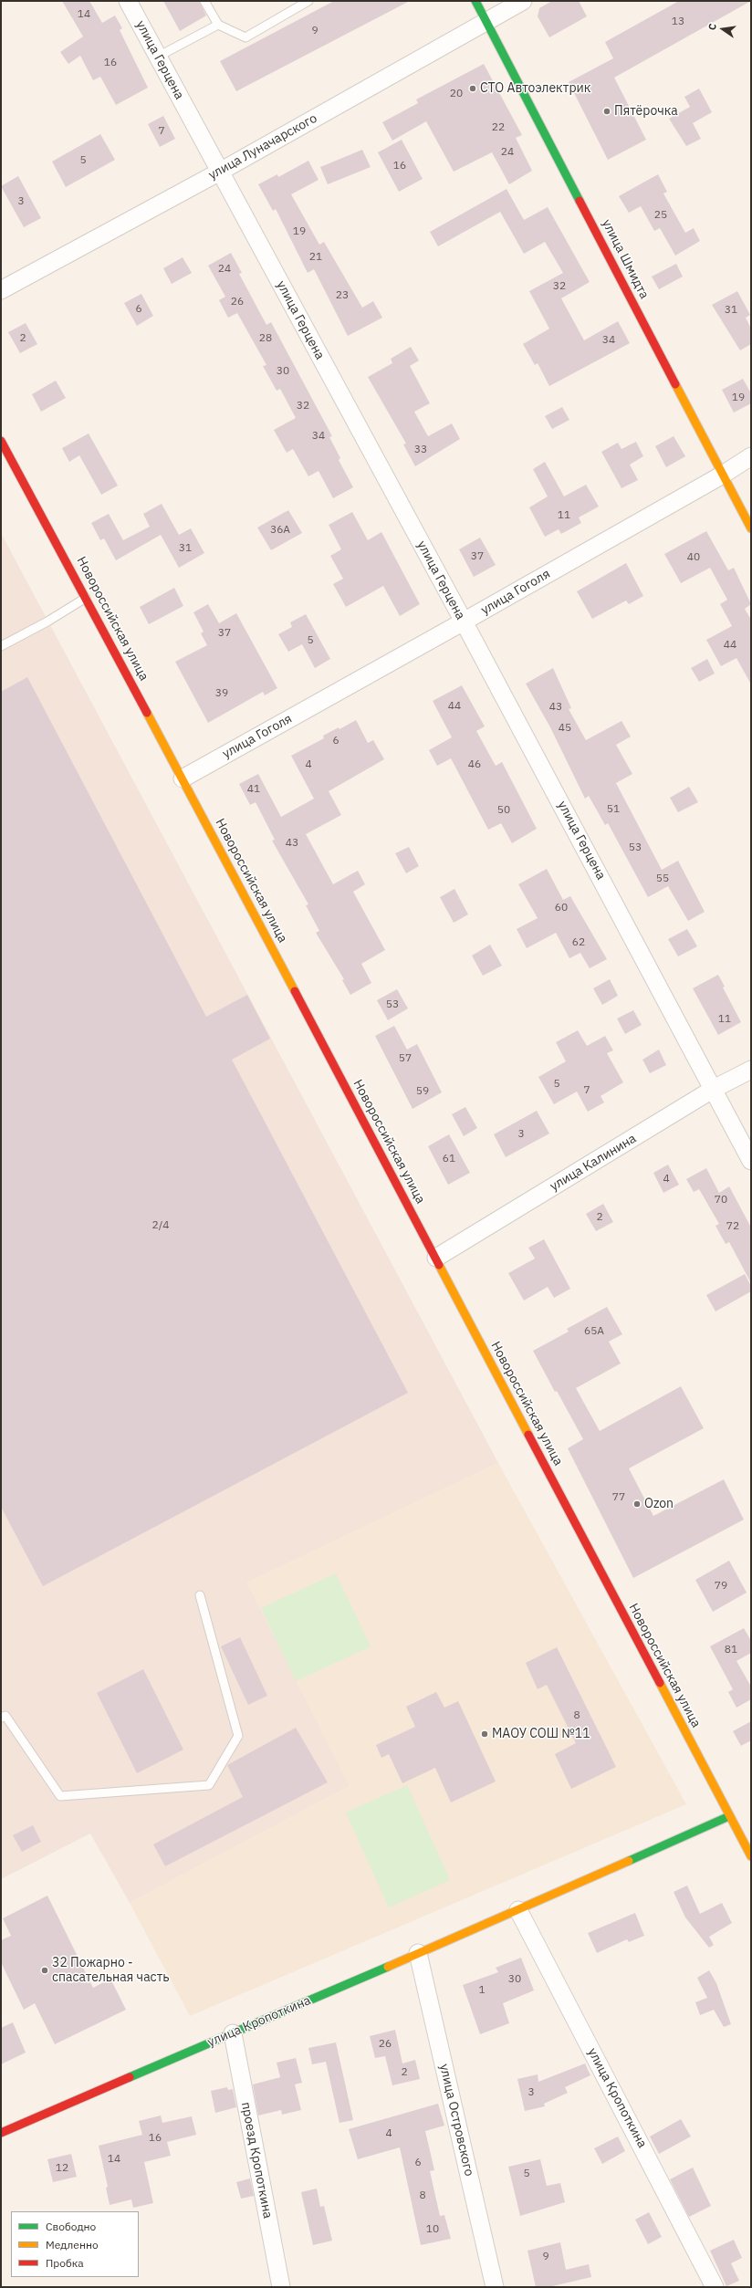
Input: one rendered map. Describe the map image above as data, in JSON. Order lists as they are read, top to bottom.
{
  "streets": {
    "main road": ["улица Шмидта", "Новороссийская улица", "улица Кропоткина"],
    "street": [
      "улица Герцена",
      "улица Луначарского",
      "улица Гоголя",
      "улица Калинина",
      "улица Островского",
      "проезд Кропоткина"
    ]
  },
  "crossings": [
    ["улица Герцена", "улица Луначарского"],
    ["улица Герцена", "улица Гоголя"],
    ["улица Герцена", "улица Калинина"],
    ["улица Луначарского", "улица Шмидта"],
    ["улица Шмидта", "улица Гоголя"],
    ["улица Гоголя", "Новороссийская улица"],
    ["Новороссийская улица", "улица Калинина"],
    ["Новороссийская улица", "улица Кропоткина"],
    ["улица Кропоткина", "улица Островского"],
    ["улица Кропоткина", "проезд Кропоткина"]
  ],
  "places": [
    "СТО Автоэлектрик",
    "Пятёрочка",
    "Ozon",
    "МАОУ СОШ №11",
    "32 Пожарно - спасательная часть"
  ],
  "house_numbers": [
    "14",
    "13",
    "9",
    "16",
    "20",
    "22",
    "7",
    "24",
    "5",
    "16",
    "3",
    "25",
    "19",
    "21",
    "24",
    "32",
    "23",
    "26",
    "6",
    "31",
    "2",
    "28",
    "34",
    "30",
    "19",
    "32",
    "34",
    "33",
    "11",
    "36А",
    "31",
    "37",
    "40",
    "37",
    "5",
    "44",
    "39",
    "44",
    "43",
    "45",
    "6",
    "4",
    "46",
    "41",
    "51",
    "50",
    "43",
    "53",
    "55",
    "60",
    "62",
    "53",
    "11",
    "57",
    "5",
    "7",
    "59",
    "3",
    "61",
    "4",
    "70",
    "2",
    "2/4",
    "72",
    "65А",
    "77",
    "79",
    "81",
    "8",
    "30",
    "1",
    "26",
    "2",
    "3",
    "4",
    "16",
    "14",
    "6",
    "12",
    "5",
    "8",
    "10",
    "9"
  ],
  "legend": ["Свободно", "Медленно", "Пробка"],
  "north": "left"
}
